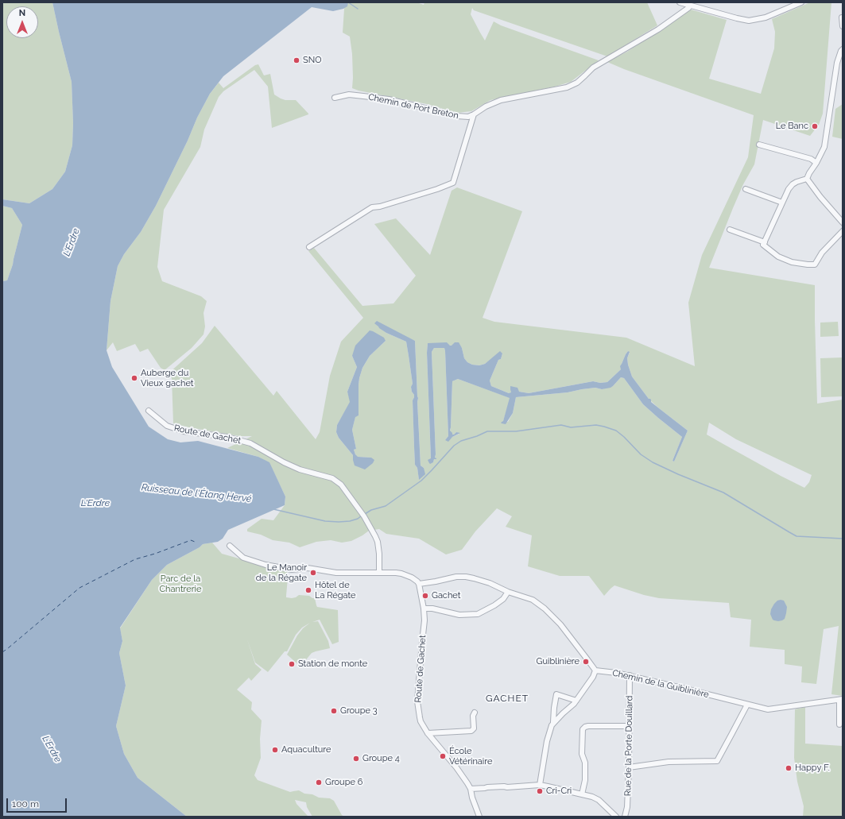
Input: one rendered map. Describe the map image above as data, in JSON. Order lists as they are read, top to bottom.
{
  "streets": {
    "street": [
      "Chemin de Port Breton",
      "Route de Gachet",
      "Chemin de la Guiblinière",
      "Rue de la Porte Douillard"
    ]
  },
  "crossings": [
    ["Chemin de la Guiblinière", "Rue de la Porte Douillard"]
  ],
  "districts": ["GACHET"],
  "water": ["L'Erdre", "Ruisseau de l'Étang Hervé"],
  "parks": ["Parc de la Chantrerie"],
  "places": [
    "SNO",
    "Le Banc",
    "Auberge du Vieux gachet",
    "Le Manoir de la Régate",
    "Hôtel de La Régate",
    "Gachet",
    "Guiblinière",
    "Station de monte",
    "Groupe 3",
    "Aquaculture",
    "École Vétérinaire",
    "Groupe 4",
    "Happy F.",
    "Groupe 6",
    "Cri-Cri"
  ],
  "scale_bar": "100 m",
  "north": "top"
}
